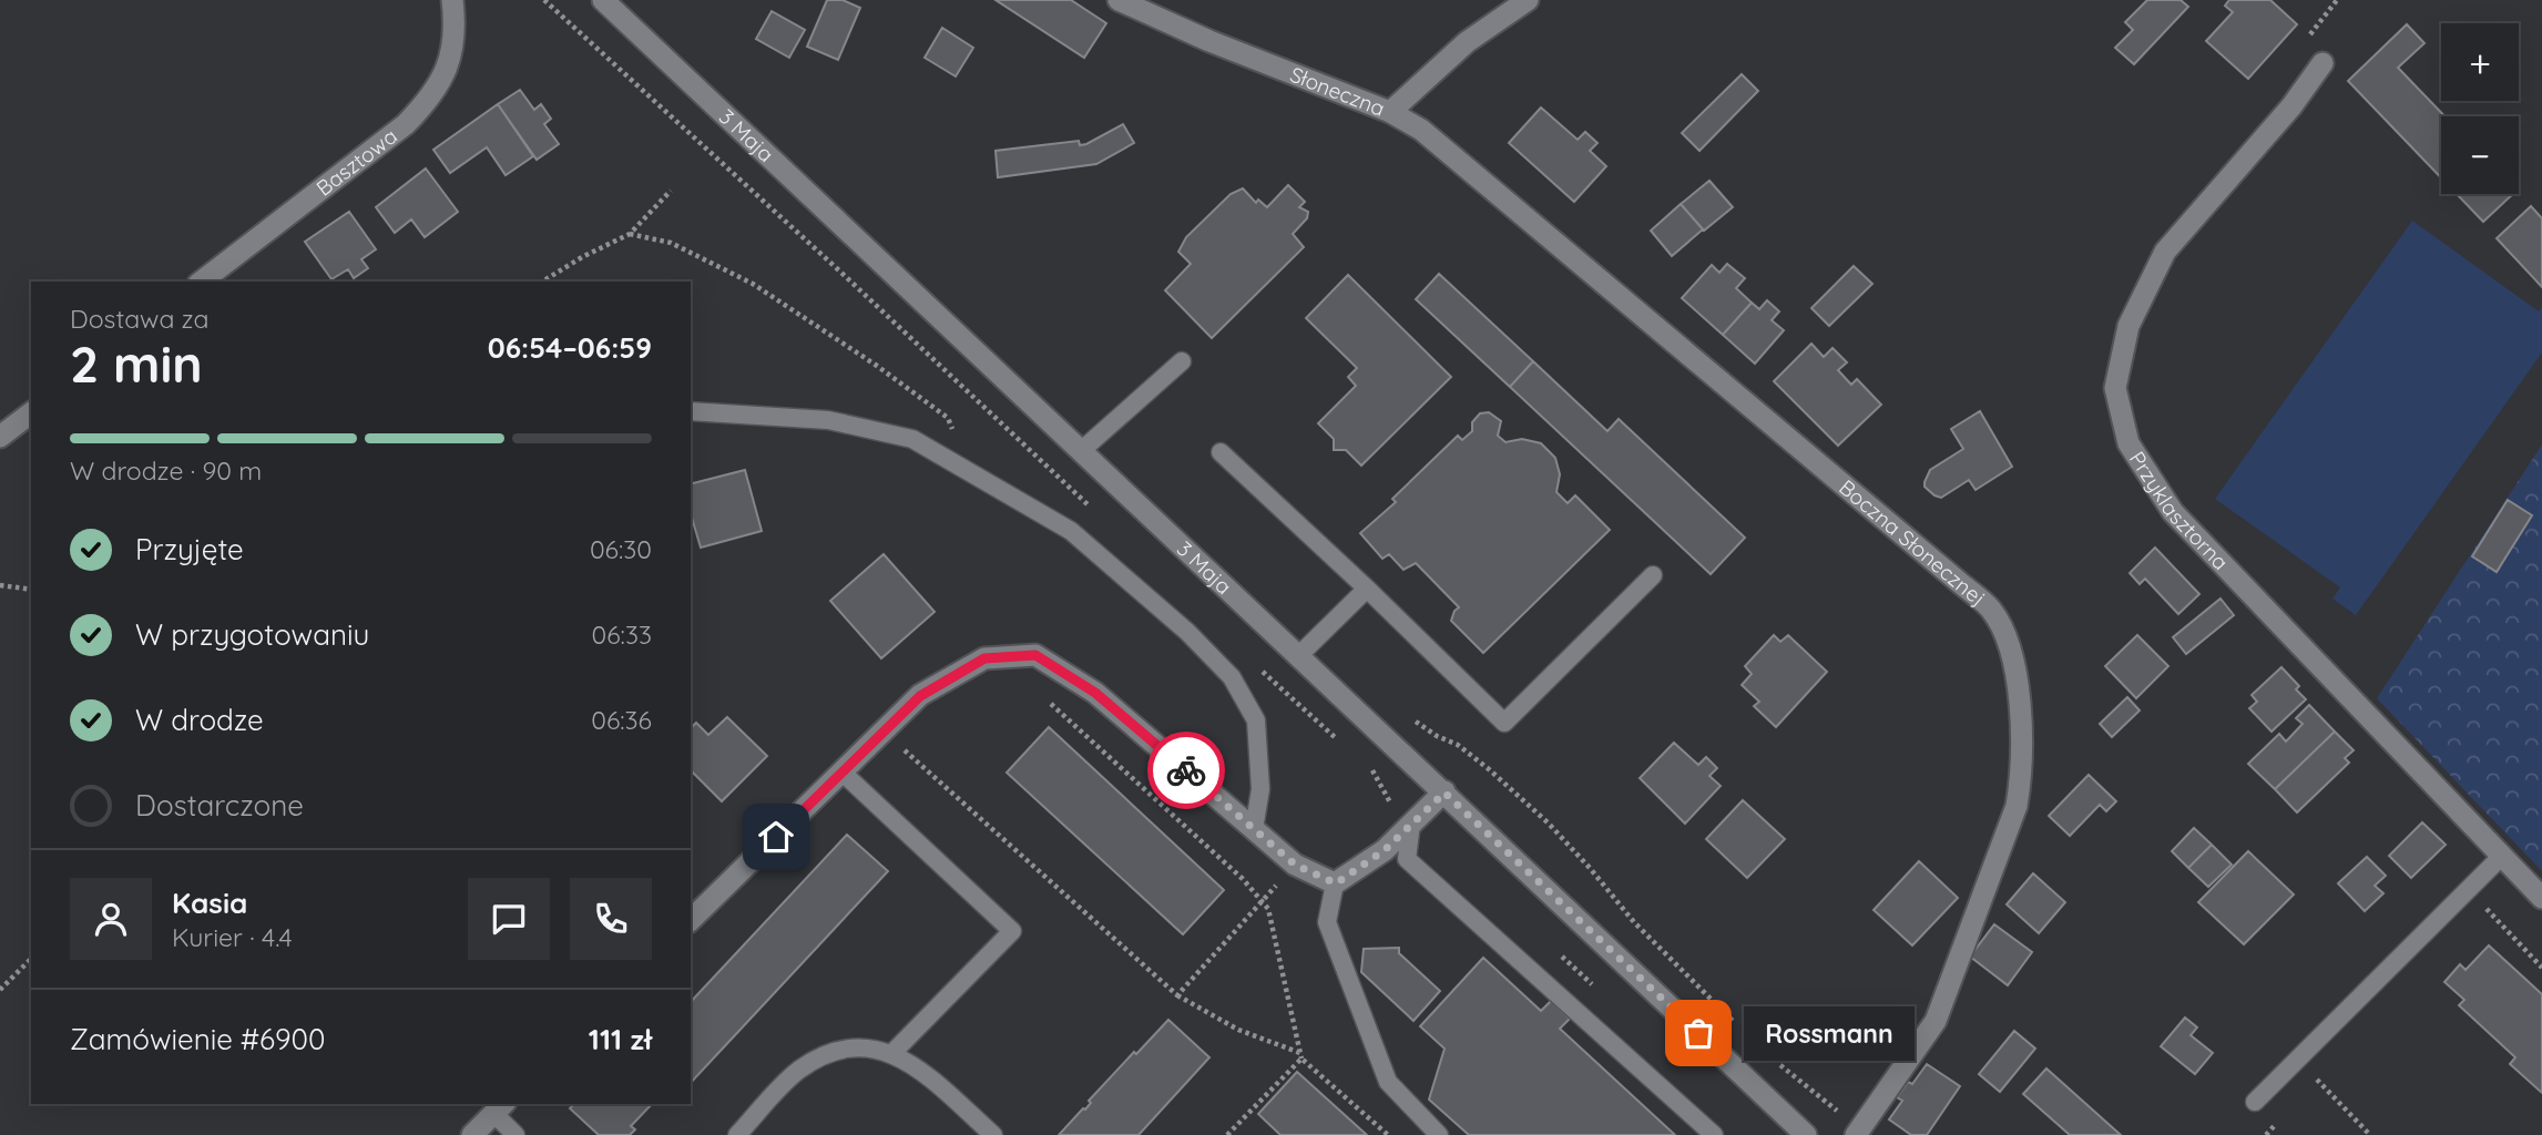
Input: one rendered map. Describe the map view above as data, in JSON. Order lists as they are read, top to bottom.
{
  "streets": {
    "street": [
      "Słoneczna",
      "3 Maja",
      "Basztowa",
      "Przyklasztorna",
      "Boczna Słonecznej"
    ]
  },
  "crossings": [
    ["Słoneczna", "Boczna Słonecznej"]
  ],
  "places": ["Rossmann"],
  "page": {
    "map_buttons": ["+", "−"],
    "heading": ["2 min", "Dostawa za", "06:54–06:59"],
    "panel": [
      "Kasia",
      "Kurier · 4.4",
      "Zamówienie #6900",
      "111 zł"
    ],
    "bar": "W drodze · 90 m",
    "list": [
      ["Przyjęte", "06:30"],
      ["W przygotowaniu", "06:33"],
      ["W drodze", "06:36"],
      "Dostarczone"
    ],
    "bubble": "Rossmann"
  }
}
